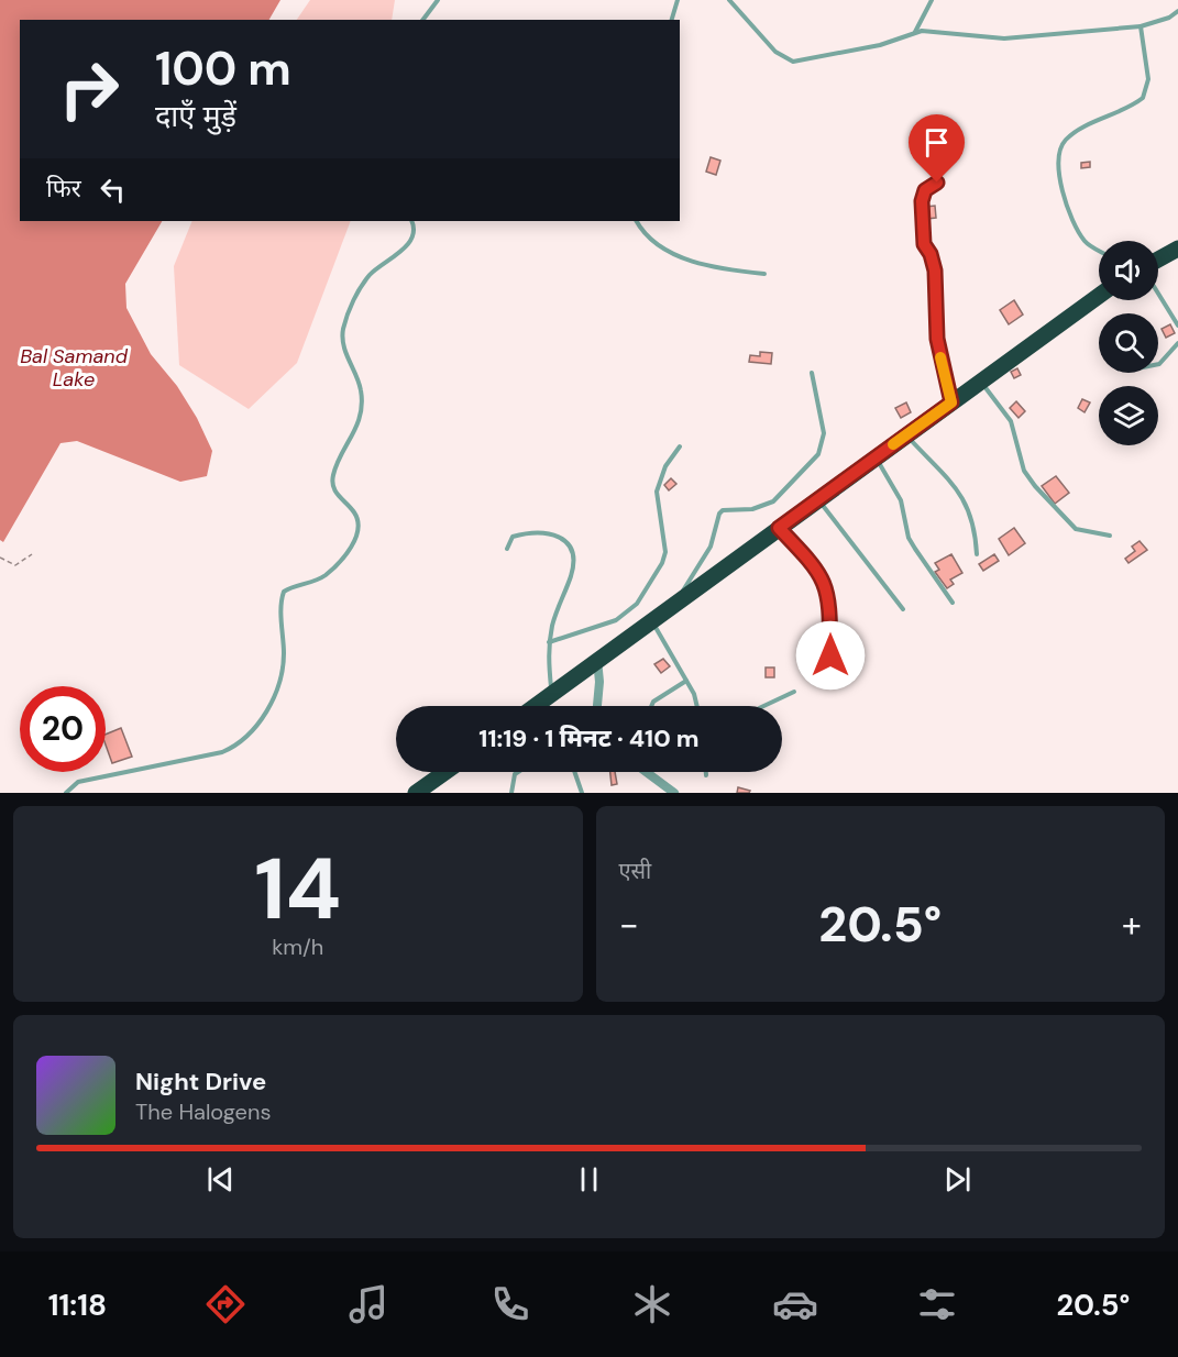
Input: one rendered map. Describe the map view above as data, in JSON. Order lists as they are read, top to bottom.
{
  "water": ["Bal Samand Lake"],
  "page": {
    "turn": ["100 m", "दाएँ मुड़ें"],
    "then": "फिर",
    "limit": "20",
    "trip": "11:19 · 1 मिनट · 410 m",
    "tile": [
      ["14", "km/h"],
      "एसी"
    ],
    "heat": ["−", "20.5°", "+"],
    "song": ["Night Drive", "The Halogens"],
    "tabs": ["11:18", "20.5°"]
  }
}
